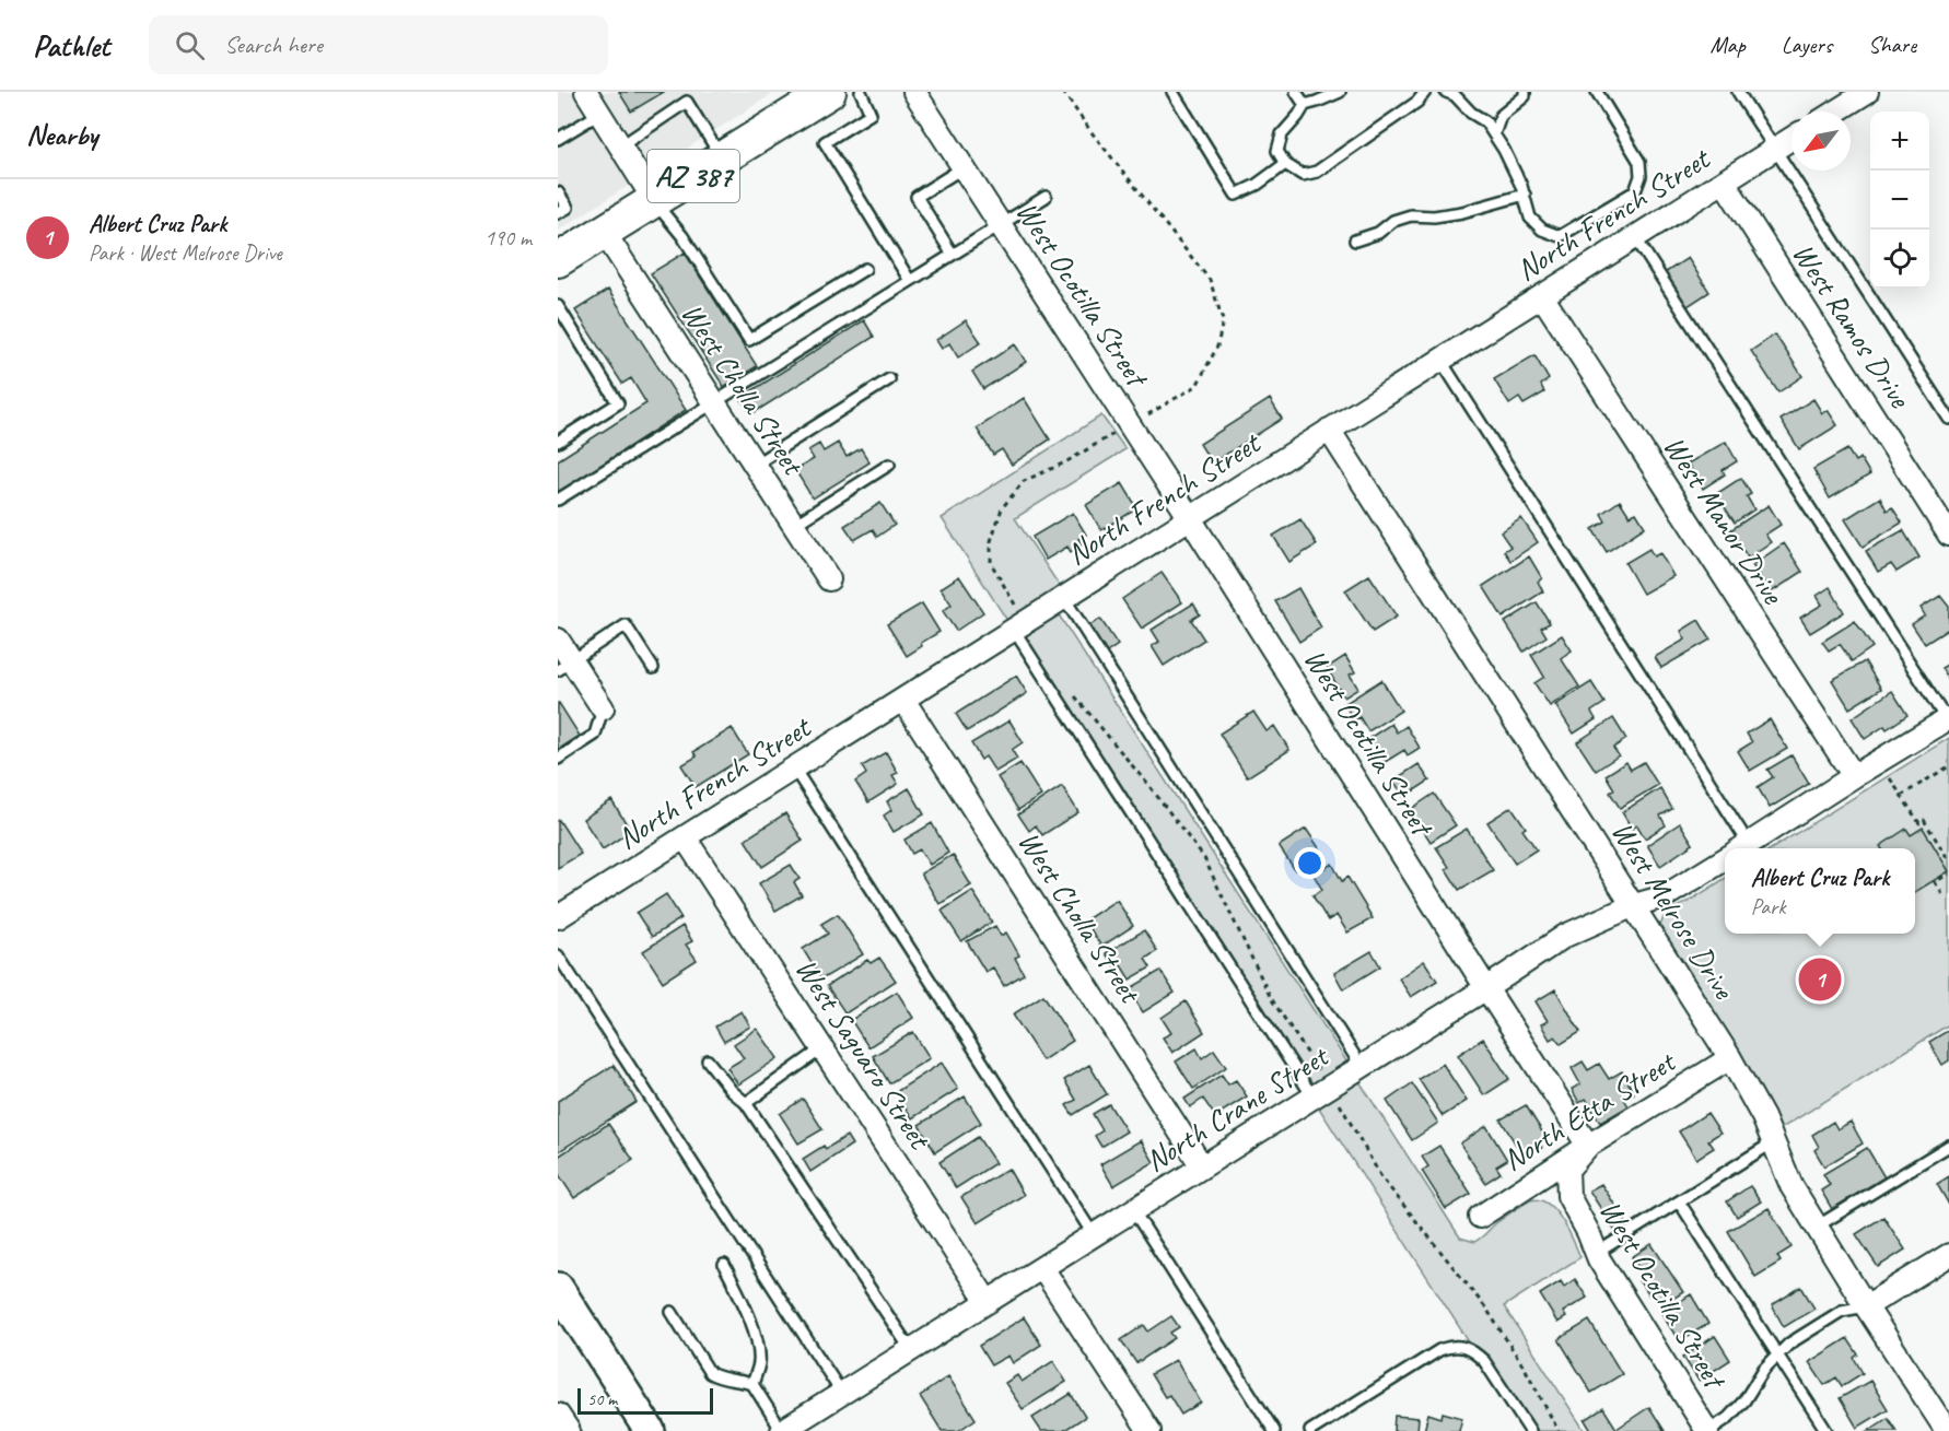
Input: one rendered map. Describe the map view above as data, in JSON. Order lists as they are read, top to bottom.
{
  "streets": {
    "main road": ["AZ 387"],
    "street": [
      "North French Street",
      "West Ocotilla Street",
      "West Ramos Drive",
      "West Cholla Street",
      "West Manor Drive",
      "West Melrose Drive",
      "West Saguaro Street",
      "North Crane Street",
      "North Etta Street"
    ]
  },
  "crossings": [
    ["AZ 387", "West Cholla Street"],
    ["North French Street", "West Ocotilla Street"],
    ["North French Street", "West Ramos Drive"],
    ["North French Street", "West Cholla Street"],
    ["North French Street", "West Manor Drive"],
    ["North French Street", "West Melrose Drive"],
    ["North French Street", "West Saguaro Street"],
    ["West Ocotilla Street", "North Crane Street"],
    ["West Ocotilla Street", "North Etta Street"],
    ["West Cholla Street", "North Crane Street"],
    ["West Melrose Drive", "North Crane Street"],
    ["West Melrose Drive", "North Etta Street"],
    ["West Saguaro Street", "North Crane Street"]
  ],
  "scale_bar": "50 m",
  "north": "bottom left",
  "page": {
    "header": "Pathlet",
    "search": "Search here",
    "nav": ["Map", "Layers", "Share"],
    "heading": "Nearby",
    "map_buttons": ["+", "−"],
    "list": [
      {
        "mark": "1",
        "name": "Albert Cruz Park",
        "note": "Park · West Melrose Drive",
        "value": "190 m"
      }
    ],
    "popup": ["Albert Cruz Park", "Park"],
    "pins": "1",
    "scale": "50 m"
  }
}
